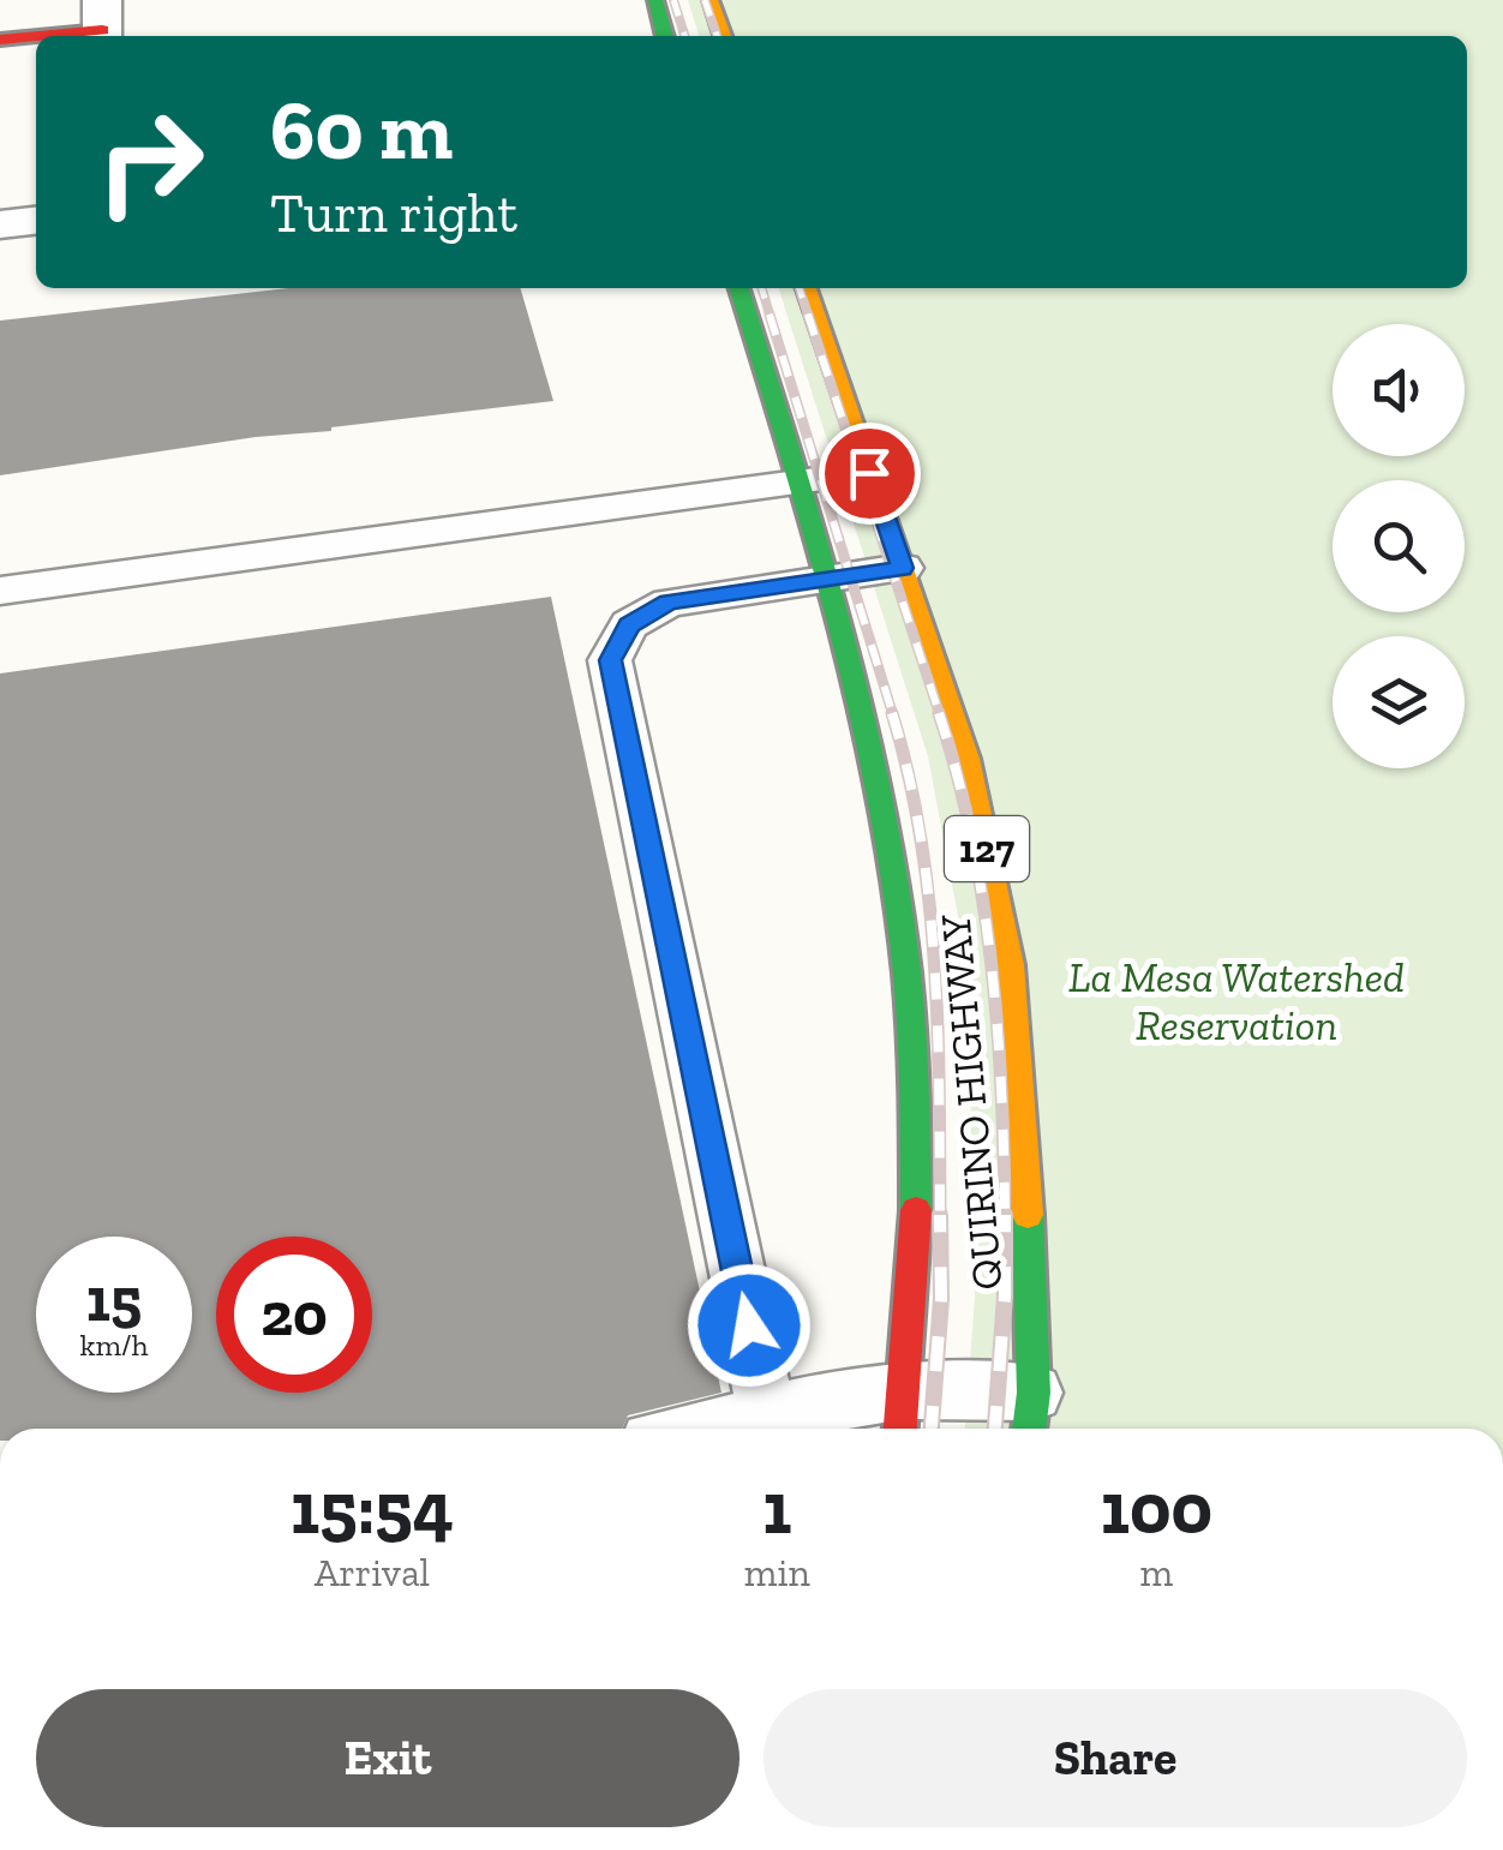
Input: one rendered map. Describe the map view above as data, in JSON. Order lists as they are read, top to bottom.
{
  "streets": {
    "main road": ["127", "QUIRINO HIGHWAY"]
  },
  "parks": ["La Mesa Watershed Reservation"],
  "page": {
    "turn": ["60 m", "Turn right"],
    "speed": "15 km/h",
    "limit": "20",
    "eta": [
      "15:54",
      "Arrival",
      "1",
      "min",
      "100",
      "m"
    ],
    "buttons": ["Exit", "Share"]
  }
}
